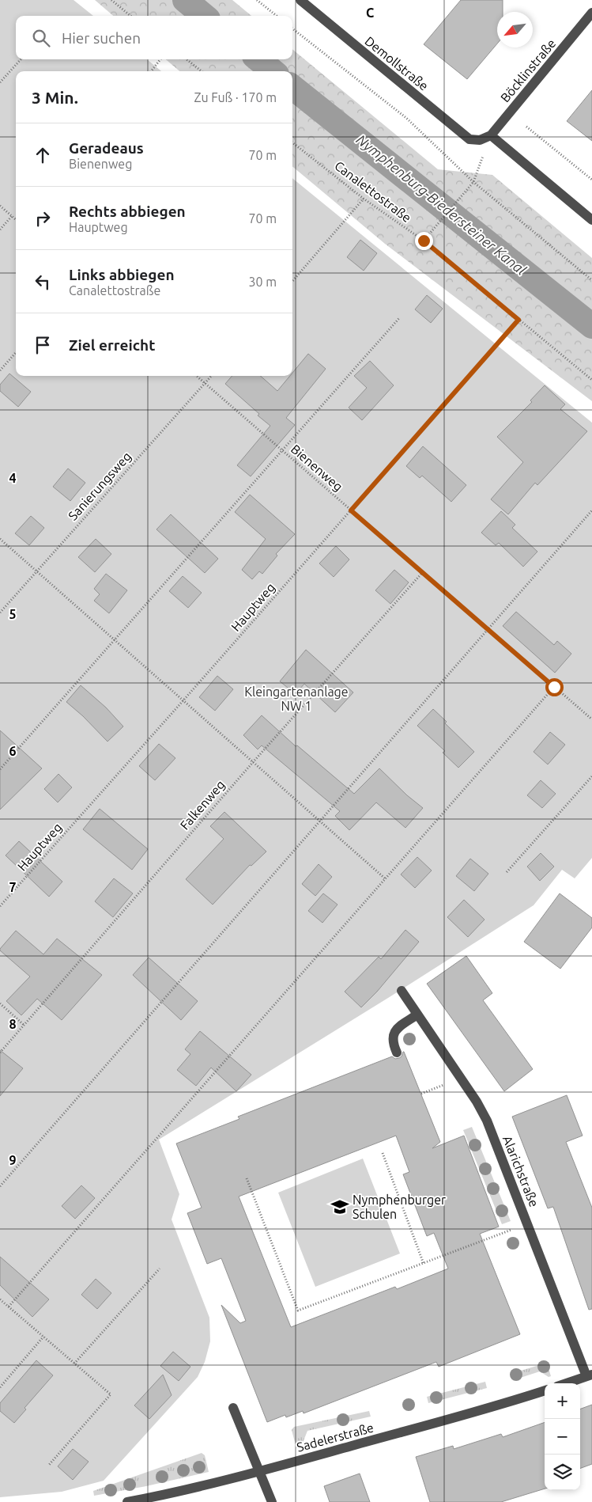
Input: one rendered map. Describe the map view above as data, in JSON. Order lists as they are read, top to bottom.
{
  "streets": {
    "street": [
      "Demollstraße",
      "Böcklinstraße",
      "Alarichstraße",
      "Sadelerstraße"
    ],
    "path": [
      "Canalettostraße",
      "Bienenweg",
      "Sanierungsweg",
      "Hauptweg",
      "Falkenweg"
    ]
  },
  "crossings": [
    ["Demollstraße", "Böcklinstraße"],
    ["Canalettostraße", "Hauptweg"],
    ["Bienenweg", "Sanierungsweg"],
    ["Bienenweg", "Hauptweg"],
    ["Bienenweg", "Falkenweg"]
  ],
  "water": ["Nymphenburg-Biedersteiner Kanal"],
  "parks": ["Kleingartenanlage NW 1"],
  "places": {
    "school or university": ["Nymphenburger Schulen"]
  },
  "north": "bottom left",
  "page": {
    "search": "Hier suchen",
    "heading": ["3 Min.", "Zu Fuß · 170 m"],
    "list": [
      ["Geradeaus", "Bienenweg", "70 m"],
      ["Rechts abbiegen", "Hauptweg", "70 m"],
      ["Links abbiegen", "Canalettostraße", "30 m"],
      "Ziel erreicht"
    ],
    "map_buttons": ["+", "−"]
  },
  "grid": {
    "columns": ["C"],
    "rows": [
      "4",
      "5",
      "6",
      "7",
      "8",
      "9"
    ]
  }
}
